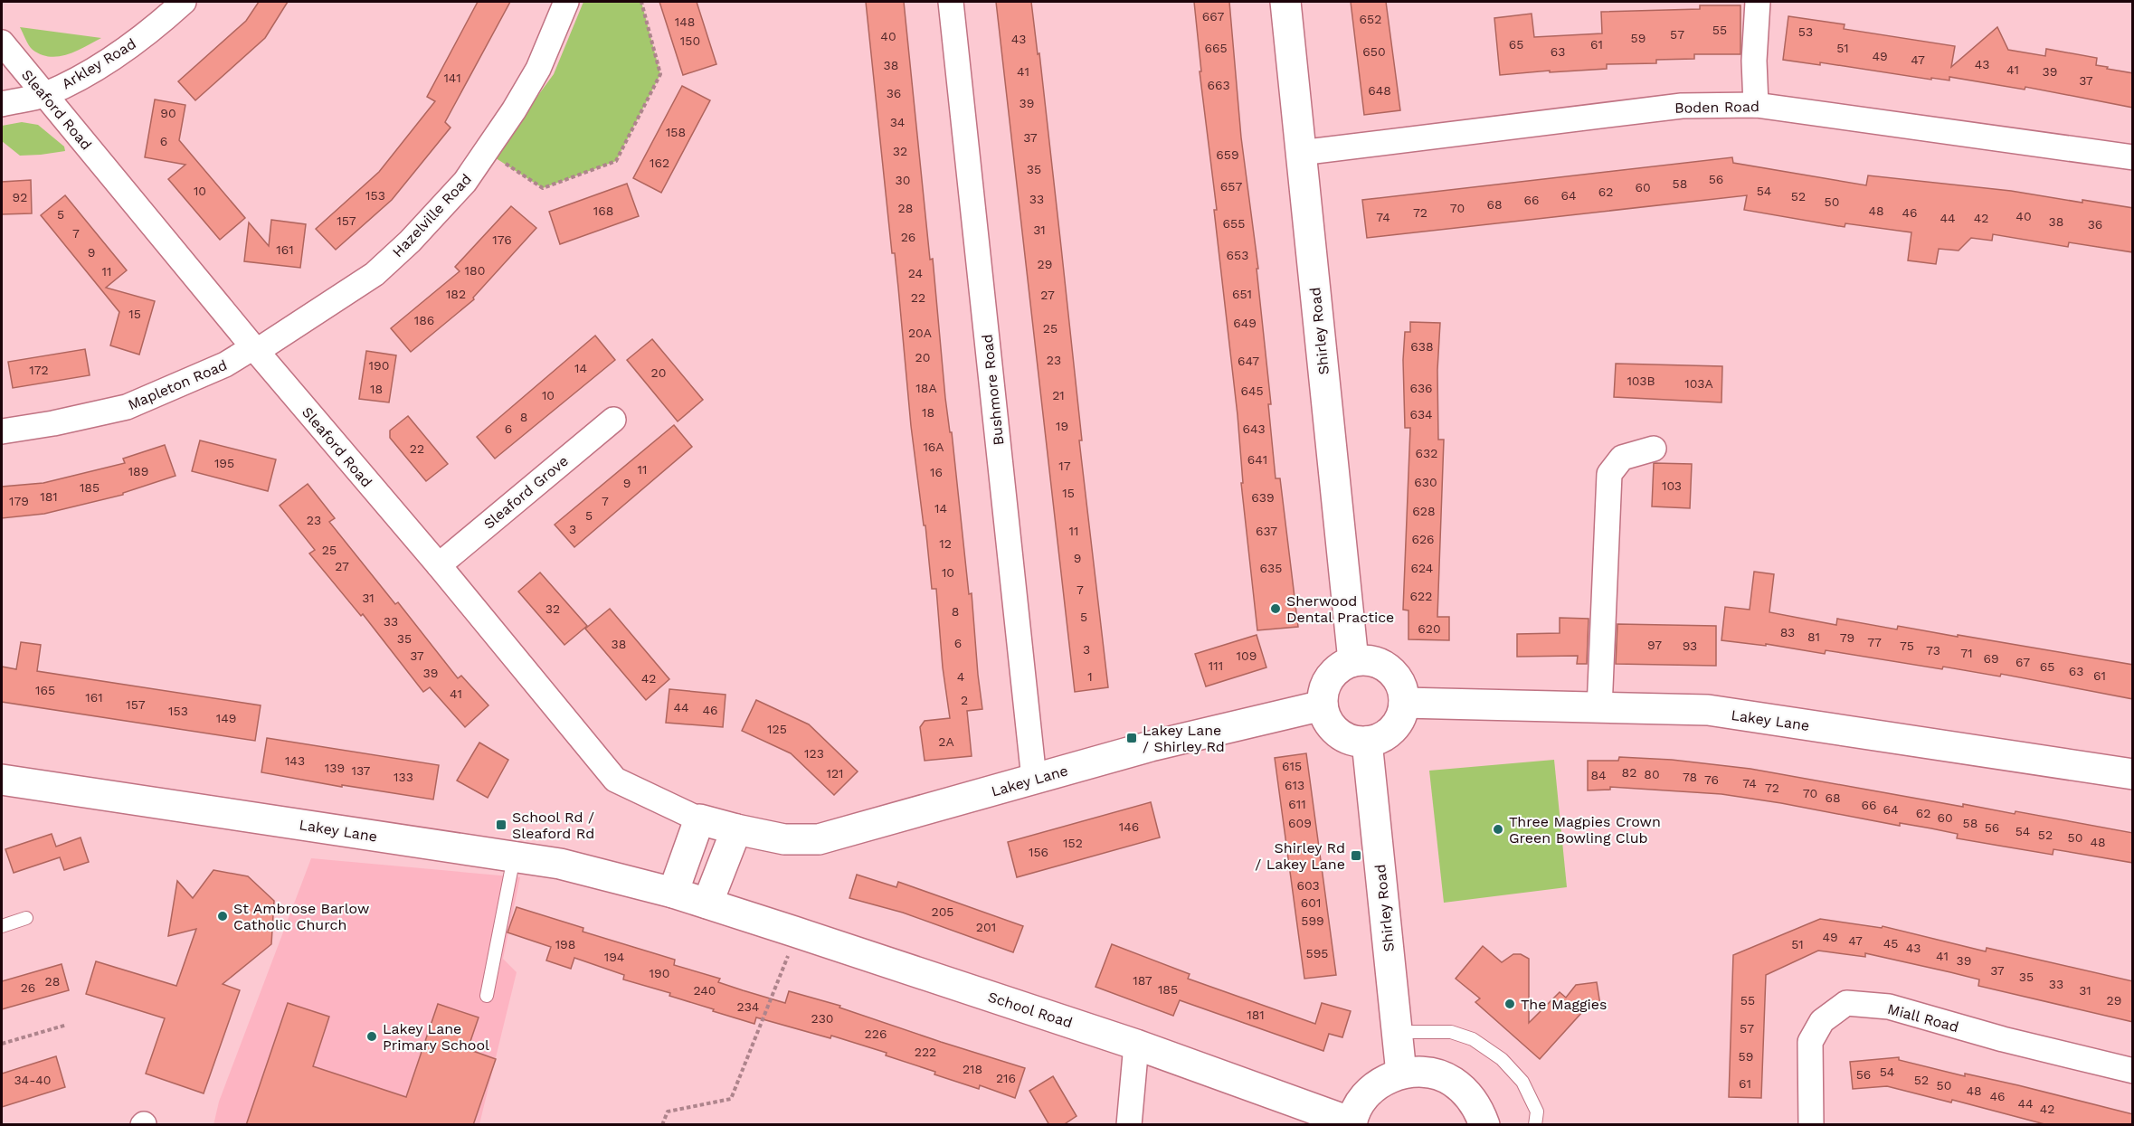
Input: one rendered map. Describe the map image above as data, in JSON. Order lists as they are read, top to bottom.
{
  "streets": {
    "street": [
      "Arkley Road",
      "Boden Road",
      "Sleaford Road",
      "Hazelville Road",
      "Shirley Road",
      "Mapleton Road",
      "Bushmore Road",
      "Sleaford Grove",
      "Lakey Lane",
      "School Road",
      "Miall Road"
    ]
  },
  "crossings": [
    ["Arkley Road", "Sleaford Road"],
    ["Boden Road", "Shirley Road"],
    ["Sleaford Road", "Hazelville Road"],
    ["Sleaford Road", "Mapleton Road"],
    ["Sleaford Road", "Sleaford Grove"],
    ["Sleaford Road", "Lakey Lane"],
    ["Hazelville Road", "Mapleton Road"],
    ["Shirley Road", "Lakey Lane"],
    ["Bushmore Road", "Lakey Lane"],
    ["Lakey Lane", "School Road"]
  ],
  "places": {
    "other": [
      "Sherwood Dental Practice",
      "Three Magpies Crown Green Bowling Club",
      "St Ambrose Barlow Catholic Church",
      "The Maggies",
      "Lakey Lane Primary School"
    ],
    "transit": ["Lakey Lane / Shirley Rd", "School Rd / Sleaford Rd", "Shirley Rd / Lakey Lane"]
  },
  "house_numbers": [
    "667",
    "652",
    "148",
    "55",
    "53",
    "57",
    "40",
    "59",
    "43",
    "150",
    "65",
    "61",
    "665",
    "51",
    "650",
    "63",
    "49",
    "47",
    "43",
    "38",
    "41",
    "41",
    "39",
    "141",
    "37",
    "663",
    "648",
    "36",
    "39",
    "90",
    "34",
    "158",
    "37",
    "6",
    "32",
    "659",
    "162",
    "35",
    "56",
    "30",
    "58",
    "657",
    "60",
    "10",
    "54",
    "62",
    "153",
    "64",
    "52",
    "92",
    "33",
    "66",
    "50",
    "68",
    "28",
    "70",
    "168",
    "48",
    "72",
    "46",
    "5",
    "40",
    "74",
    "44",
    "42",
    "157",
    "38",
    "655",
    "36",
    "31",
    "7",
    "26",
    "176",
    "161",
    "9",
    "653",
    "29",
    "180",
    "11",
    "24",
    "182",
    "651",
    "27",
    "22",
    "15",
    "186",
    "649",
    "25",
    "20A",
    "638",
    "20",
    "23",
    "647",
    "190",
    "14",
    "172",
    "20",
    "103B",
    "103A",
    "18A",
    "636",
    "18",
    "645",
    "10",
    "21",
    "18",
    "634",
    "8",
    "19",
    "6",
    "643",
    "16A",
    "22",
    "632",
    "641",
    "195",
    "17",
    "11",
    "189",
    "16",
    "630",
    "9",
    "103",
    "185",
    "15",
    "181",
    "639",
    "179",
    "7",
    "14",
    "628",
    "5",
    "23",
    "3",
    "11",
    "637",
    "626",
    "12",
    "25",
    "9",
    "27",
    "635",
    "624",
    "10",
    "7",
    "622",
    "31",
    "32",
    "8",
    "5",
    "33",
    "620",
    "83",
    "81",
    "79",
    "35",
    "77",
    "6",
    "38",
    "97",
    "93",
    "75",
    "3",
    "73",
    "71",
    "37",
    "109",
    "69",
    "67",
    "111",
    "65",
    "63",
    "39",
    "61",
    "4",
    "1",
    "42",
    "165",
    "41",
    "161",
    "2",
    "157",
    "44",
    "46",
    "153",
    "149",
    "125",
    "2A",
    "123",
    "143",
    "615",
    "139",
    "137",
    "82",
    "121",
    "80",
    "84",
    "133",
    "78",
    "76",
    "74",
    "613",
    "72",
    "70",
    "68",
    "611",
    "66",
    "64",
    "62",
    "60",
    "609",
    "58",
    "146",
    "56",
    "54",
    "52",
    "50",
    "48",
    "152",
    "156",
    "603",
    "601",
    "205",
    "599",
    "201",
    "49",
    "47",
    "45",
    "198",
    "51",
    "43",
    "595",
    "41",
    "194",
    "39",
    "37",
    "190",
    "35",
    "187",
    "28",
    "33",
    "26",
    "185",
    "240",
    "31",
    "55",
    "29",
    "234",
    "181",
    "230",
    "57",
    "226",
    "222",
    "59",
    "218",
    "54",
    "56",
    "216",
    "34-40",
    "52",
    "61",
    "50",
    "48",
    "46",
    "44",
    "42"
  ]
}
